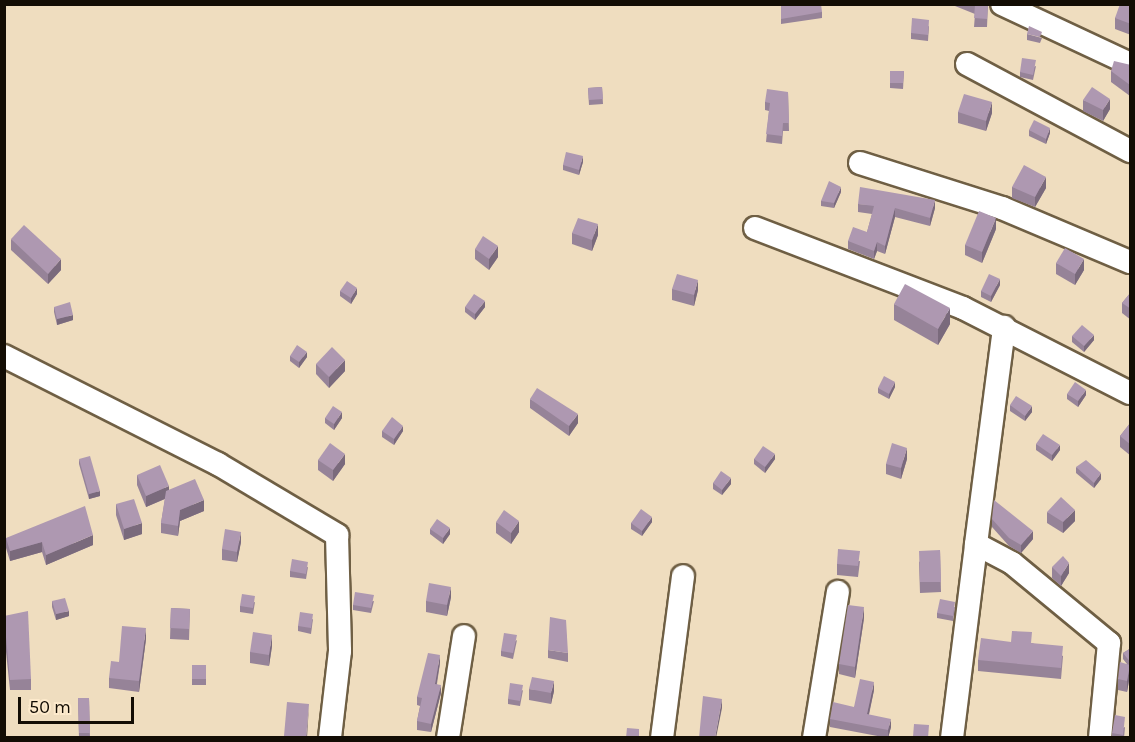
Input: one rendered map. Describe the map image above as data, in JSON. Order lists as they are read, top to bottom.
{
  "scale_bar": "50 m"
}
